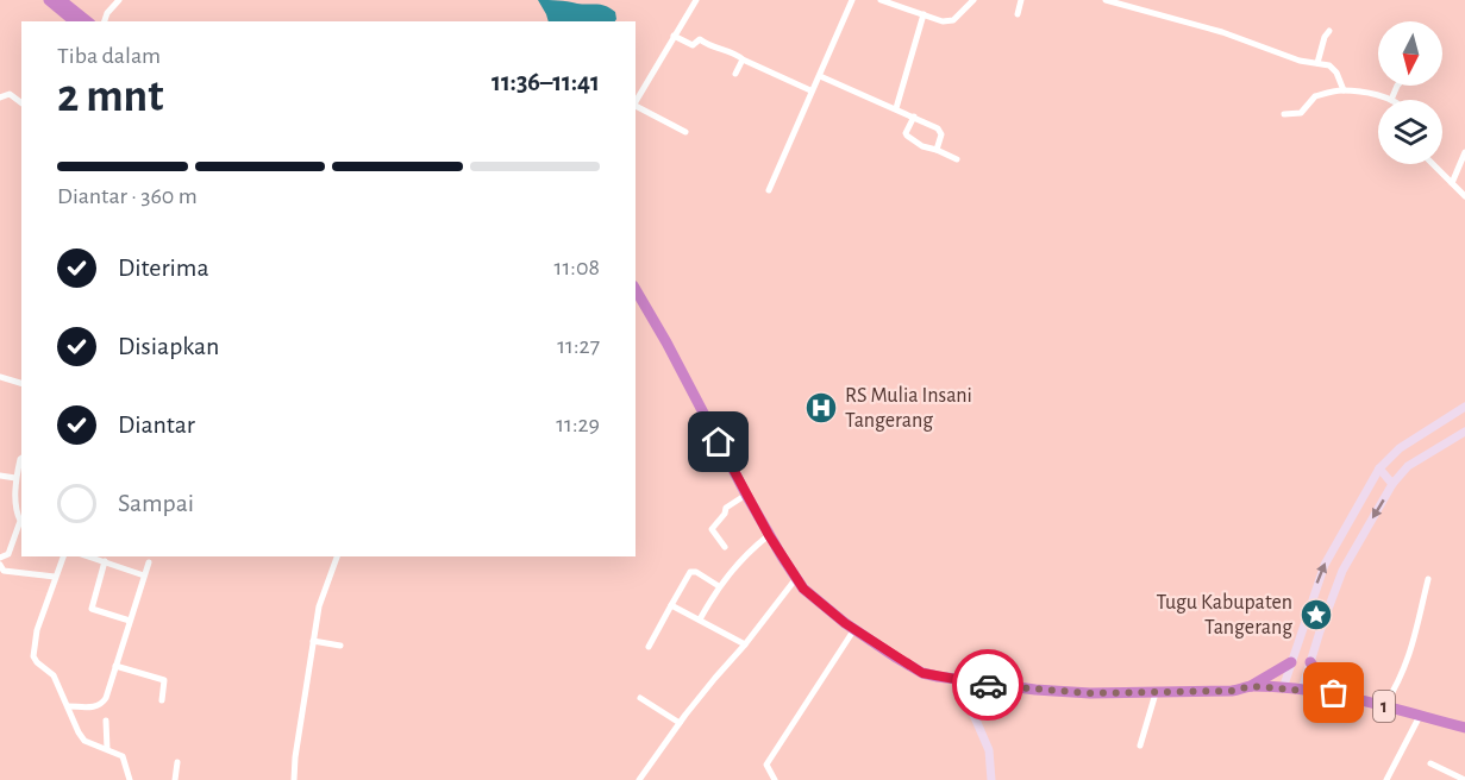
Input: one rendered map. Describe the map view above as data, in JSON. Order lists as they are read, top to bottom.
{
  "streets": {
    "highway": ["1"]
  },
  "places": {
    "hospital": ["RS Mulia Insani Tangerang"],
    "place": ["Tugu Kabupaten Tangerang"]
  },
  "north": "bottom",
  "page": {
    "heading": ["2 mnt", "Tiba dalam", "11:36–11:41"],
    "bar": "Diantar · 360 m",
    "list": [
      ["Diterima", "11:08"],
      ["Disiapkan", "11:27"],
      ["Diantar", "11:29"],
      "Sampai"
    ]
  }
}
